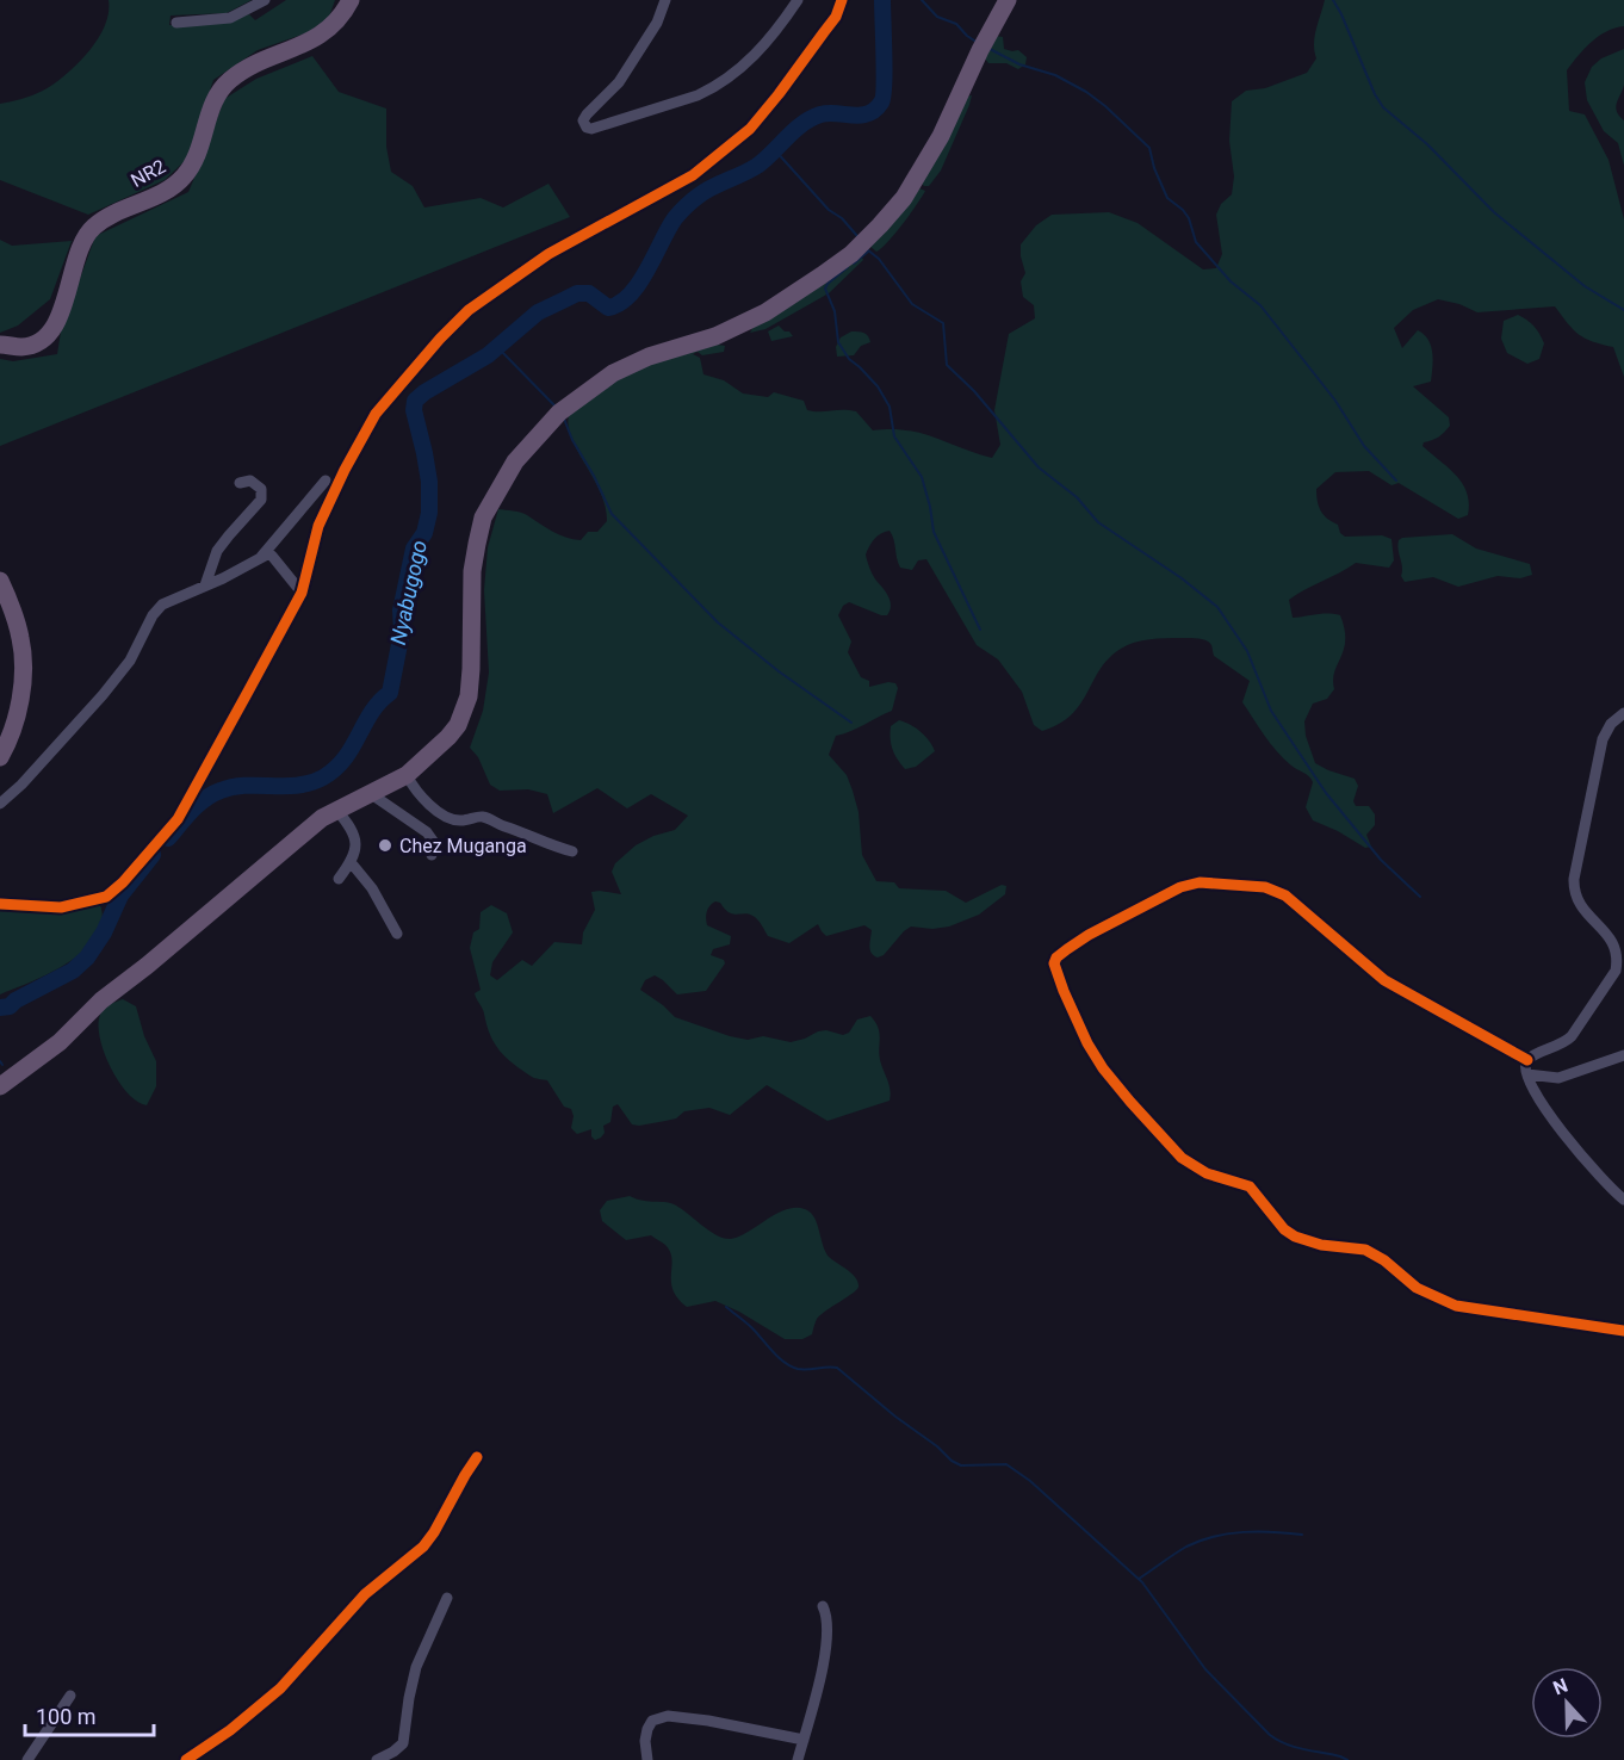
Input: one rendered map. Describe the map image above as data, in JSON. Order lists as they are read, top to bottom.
{
  "streets": {
    "highway": ["NR2"]
  },
  "water": ["Nyabugogo"],
  "places": ["Chez Muganga"],
  "scale_bar": "100 m",
  "north": "top"
}
